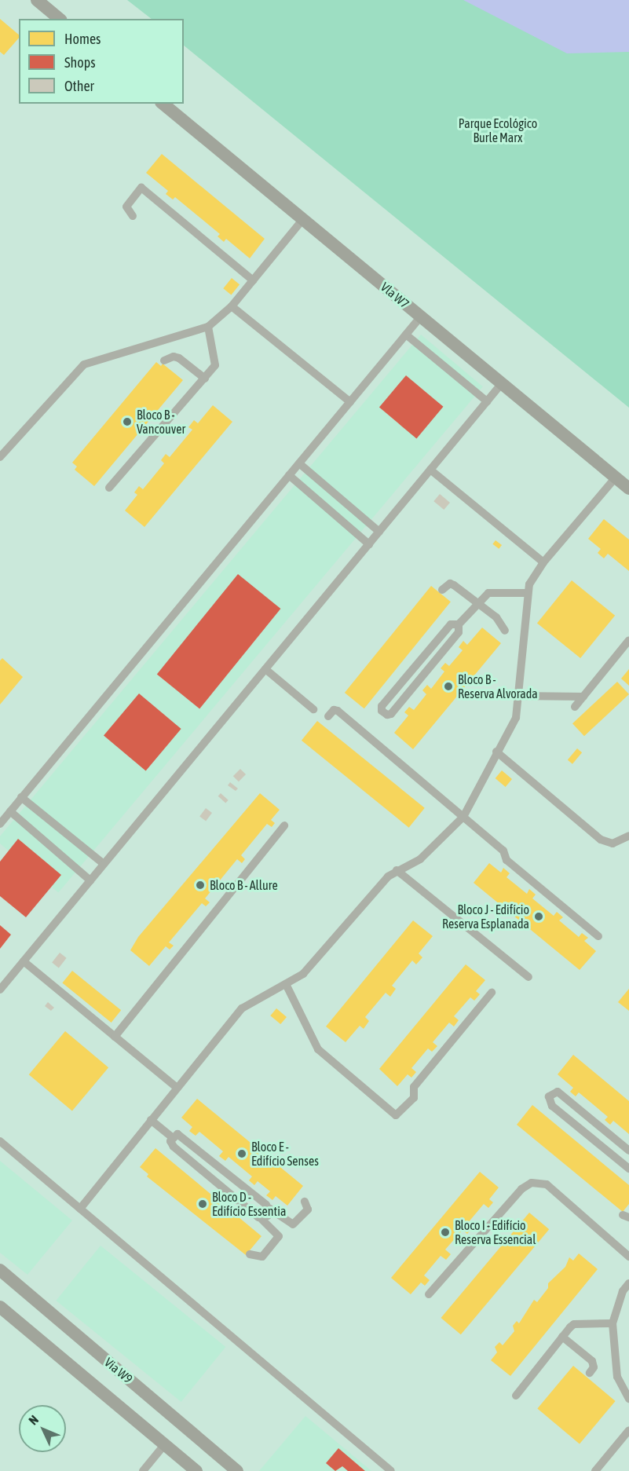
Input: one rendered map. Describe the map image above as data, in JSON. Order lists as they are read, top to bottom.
{
  "streets": {
    "main road": ["Vla W7", "Via W9"]
  },
  "parks": ["Parque Ecológico Burle Marx"],
  "places": [
    "Bloco B - Vancouver",
    "Bloco B - Reserva Alvorada",
    "Bloco B - Allure",
    "Bloco J - Edifício Reserva Esplanada",
    "Bloco E - Edifício Senses",
    "Bloco D - Edifício Essentia",
    "Bloco I - Edifício Reserva Essencial"
  ],
  "legend": ["Homes", "Shops", "Other"],
  "north": "top left"
}
